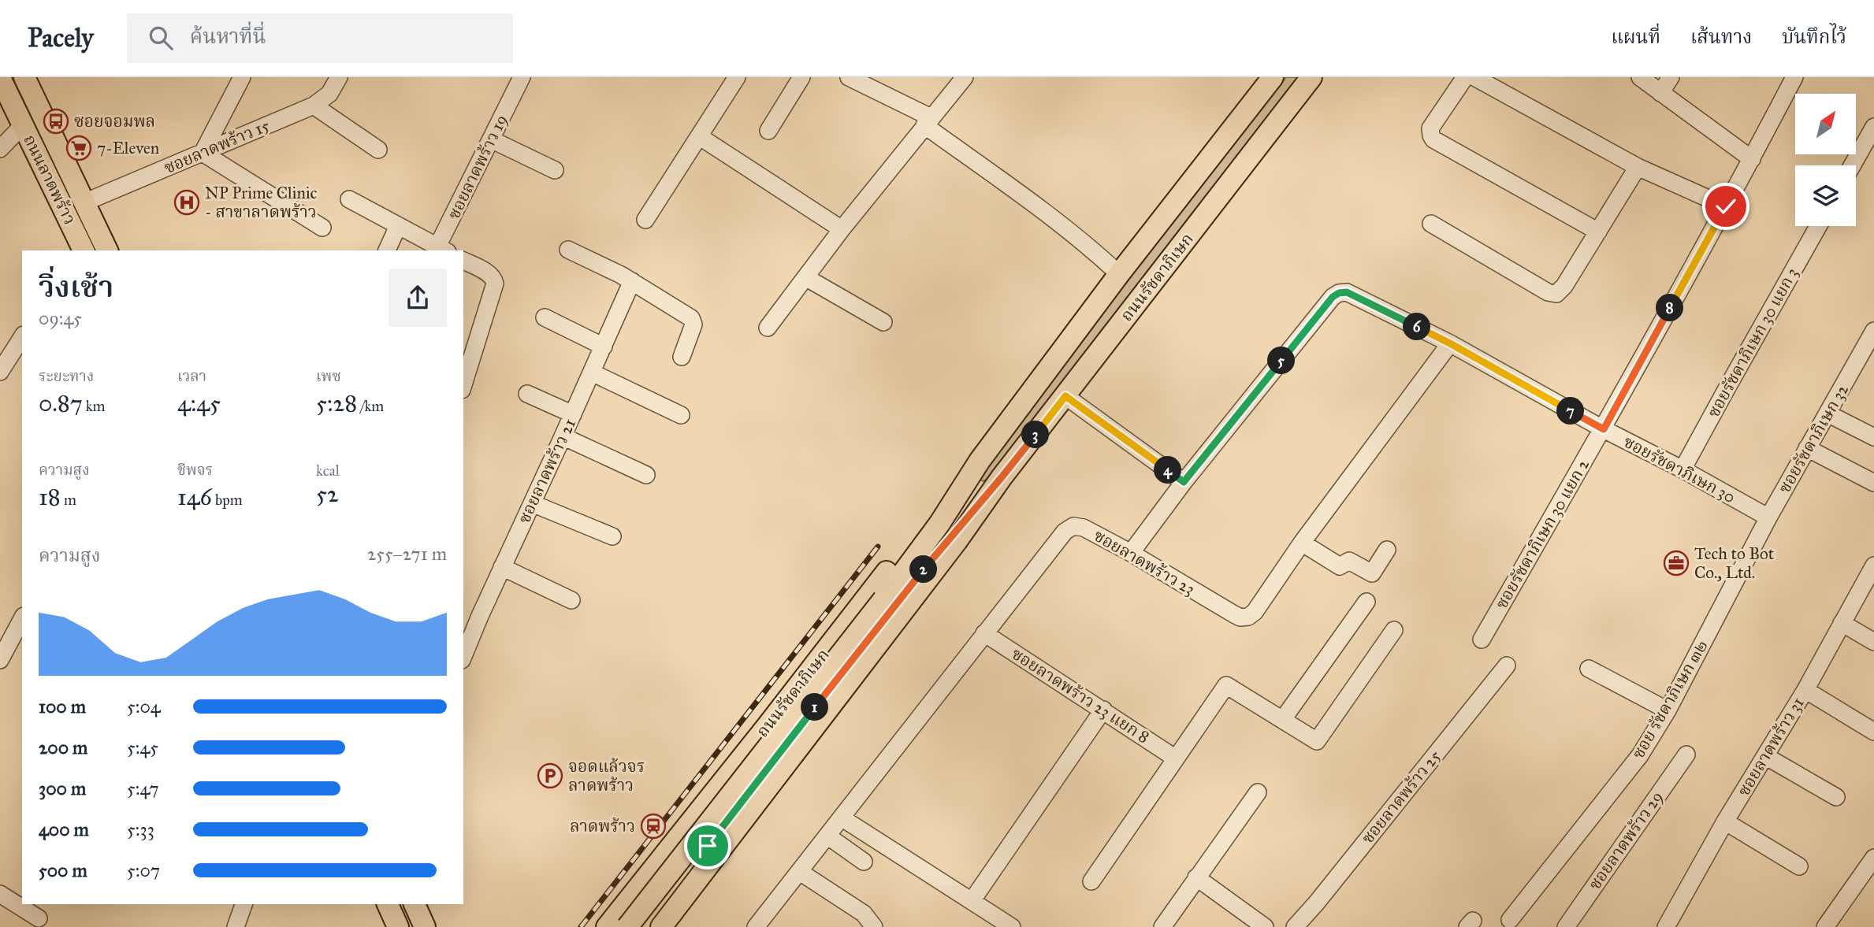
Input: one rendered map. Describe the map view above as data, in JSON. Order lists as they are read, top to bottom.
{
  "streets": {
    "main road": ["ถนนลาดพร้าว", "ถนนรัชดาภิเษก"],
    "street": [
      "ซอยลาดพร้าว 15",
      "ซอยลาดพร้าว 19",
      "ซอยรัชดาภิเษก 30 แยก 3",
      "ซอยรัชดาภิเษก 32",
      "ซอยรัชดาภิเษก 30",
      "ซอยลาดพร้าว 21",
      "ซอยรัชดาภิเษก 30 แยก 2",
      "ซอยลาดพร้าว 23",
      "ซอยลาดพร้าว 23 แยก 8",
      "ซอย รัชดาภิเษก ๓๒",
      "ซอยลาดพร้าว 31",
      "ซอยลาดพร้าว 25",
      "ซอยลาดพร้าว 29"
    ]
  },
  "crossings": [
    ["ซอยลาดพร้าว 15", "ถนนลาดพร้าว"],
    ["ซอยรัชดาภิเษก 30 แยก 3", "ซอยรัชดาภิเษก 30"],
    ["ซอยรัชดาภิเษก 32", "ซอยรัชดาภิเษก 30"],
    ["ซอยรัชดาภิเษก 32", "ซอย รัชดาภิเษก ๓๒"],
    ["ซอยรัชดาภิเษก 30", "ซอยรัชดาภิเษก 30 แยก 2"],
    ["ซอยรัชดาภิเษก 30", "ซอยลาดพร้าว 23"],
    ["ซอยรัชดาภิเษก 30", "ซอย รัชดาภิเษก ๓๒"],
    ["ซอยลาดพร้าว 23", "ซอยลาดพร้าว 23 แยก 8"]
  ],
  "places": {
    "bus stop": ["ซอยจอมพล"],
    "supermarket": ["7-Eleven"],
    "hospital": ["NP Prime Clinic - สาขาลาดพร้าว"],
    "office": ["Tech to Bot Co., Ltd."],
    "parking": ["จอดแล้วจร ลาดพร้าว"],
    "station": ["ลาดพร้าว"]
  },
  "north": "top right",
  "page": {
    "header": "Pacely",
    "search": "ค้นหาที่นี่",
    "nav": ["แผนที่", "เส้นทาง", "บันทึกไว้"],
    "heading": ["วิ่งเช้า", "09:45"],
    "pins": [
      "8",
      "6",
      "5",
      "7",
      "3",
      "4",
      "2",
      "1"
    ],
    "stats": [
      ["ระยะทาง", "0.87 km"],
      ["เวลา", "4:45"],
      ["เพซ", "5:28 /km"],
      ["ความสูง", "18 m"],
      ["ชีพจร", "146 bpm"],
      ["kcal", "52"]
    ],
    "chart": ["ความสูง", "255–271 m"],
    "list": [
      {
        "name": "100 m",
        "note": "5:04"
      },
      {
        "name": "200 m",
        "note": "5:45"
      },
      {
        "name": "300 m",
        "note": "5:47"
      },
      {
        "name": "400 m",
        "note": "5:33"
      },
      {
        "name": "500 m",
        "note": "5:07"
      }
    ]
  }
}
